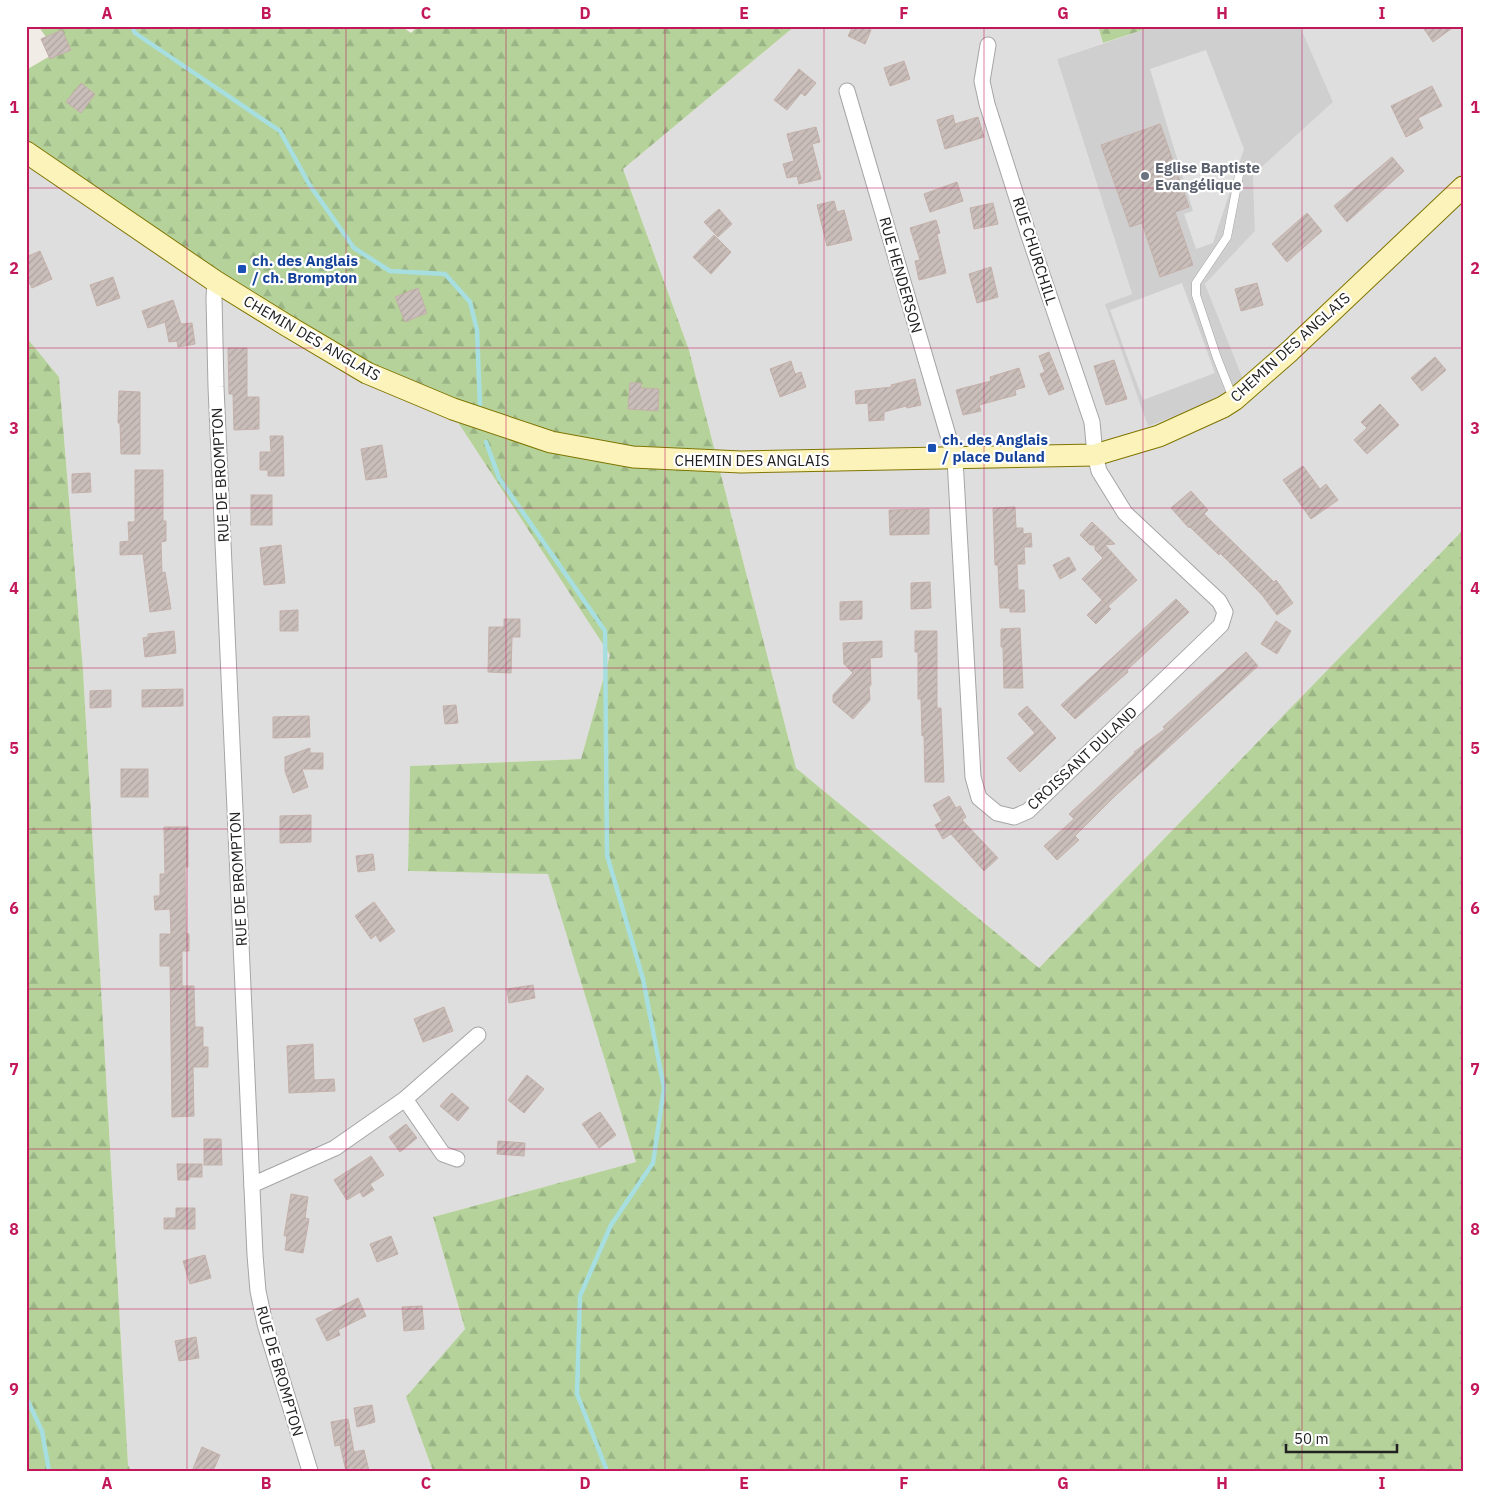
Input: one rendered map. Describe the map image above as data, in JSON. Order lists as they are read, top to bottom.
{
  "streets": {
    "street": [
      "RUE CHURCHILL",
      "RUE HENDERSON",
      "CHEMIN DES ANGLAIS",
      "RUE DE BROMPTON",
      "CROISSANT DULAND"
    ]
  },
  "crossings": [
    ["RUE CHURCHILL", "CHEMIN DES ANGLAIS"],
    ["RUE CHURCHILL", "CROISSANT DULAND"],
    ["RUE HENDERSON", "CHEMIN DES ANGLAIS"],
    ["RUE HENDERSON", "CROISSANT DULAND"],
    ["CHEMIN DES ANGLAIS", "RUE DE BROMPTON"],
    ["CHEMIN DES ANGLAIS", "CROISSANT DULAND"]
  ],
  "places": {
    "other": ["Eglise Baptiste Evangélique"],
    "transit": ["ch. des Anglais / ch. Brompton", "ch. des Anglais / place Duland"]
  },
  "scale_bar": "50 m",
  "grid": {
    "columns": [
      "A",
      "B",
      "C",
      "D",
      "E",
      "F",
      "G",
      "H",
      "I"
    ],
    "rows": [
      "1",
      "2",
      "3",
      "4",
      "5",
      "6",
      "7",
      "8",
      "9"
    ]
  }
}
